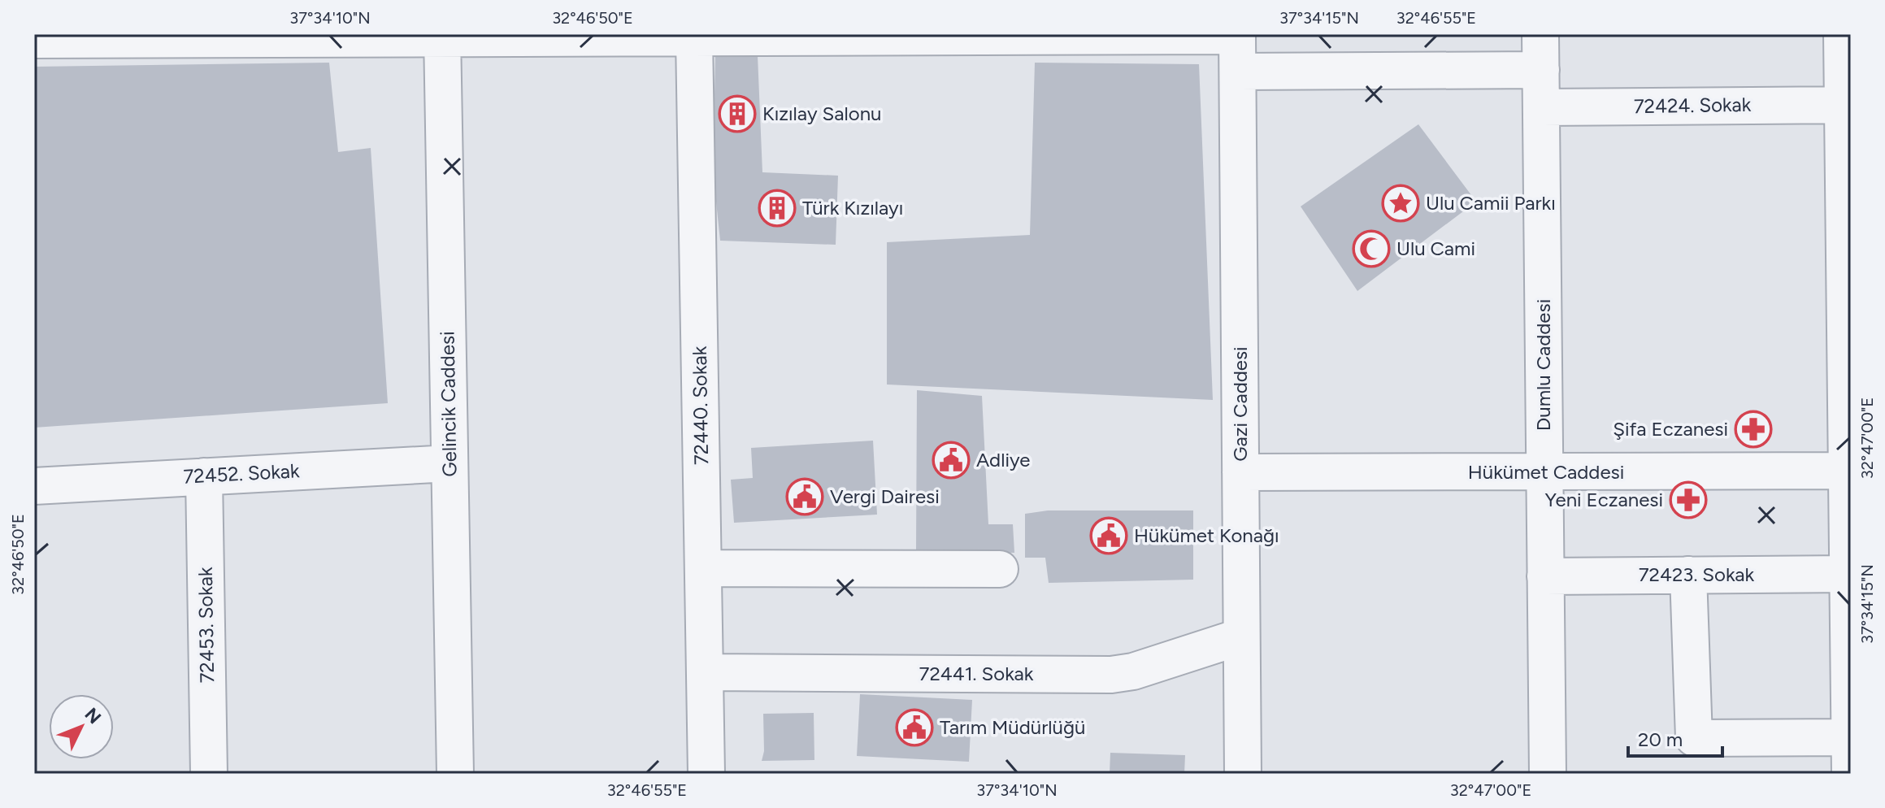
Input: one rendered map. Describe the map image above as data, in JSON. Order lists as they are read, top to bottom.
{
  "streets": {
    "street": [
      "72424. Sokak",
      "Dumlu Caddesi",
      "Gelincik Caddesi",
      "Gazi Caddesi",
      "72440. Sokak",
      "Hükümet Caddesi",
      "72452. Sokak",
      "72423. Sokak",
      "72453. Sokak",
      "72441. Sokak"
    ]
  },
  "crossings": [
    ["72424. Sokak", "Dumlu Caddesi"],
    ["Dumlu Caddesi", "Hükümet Caddesi"],
    ["Dumlu Caddesi", "72423. Sokak"],
    ["Gelincik Caddesi", "72452. Sokak"],
    ["Gazi Caddesi", "Hükümet Caddesi"],
    ["Gazi Caddesi", "72441. Sokak"],
    ["72440. Sokak", "72441. Sokak"],
    ["72452. Sokak", "72453. Sokak"]
  ],
  "places": {
    "building": ["Kızılay Salonu", "Türk Kızılayı"],
    "place": ["Ulu Camii Parkı"],
    "mosque": ["Ulu Cami"],
    "pharmacy": ["Şifa Eczanesi", "Yeni Eczanesi"],
    "public building": [
      "Adliye",
      "Vergi Dairesi",
      "Hükümet Konağı",
      "Tarım Müdürlüğü"
    ]
  },
  "scale_bar": "20 m",
  "north": "top right",
  "coordinates": [
    "37°34'10\"N",
    "32°46'50\"E",
    "37°34'15\"N",
    "32°46'55\"E",
    "32°47'00\"E"
  ]
}
